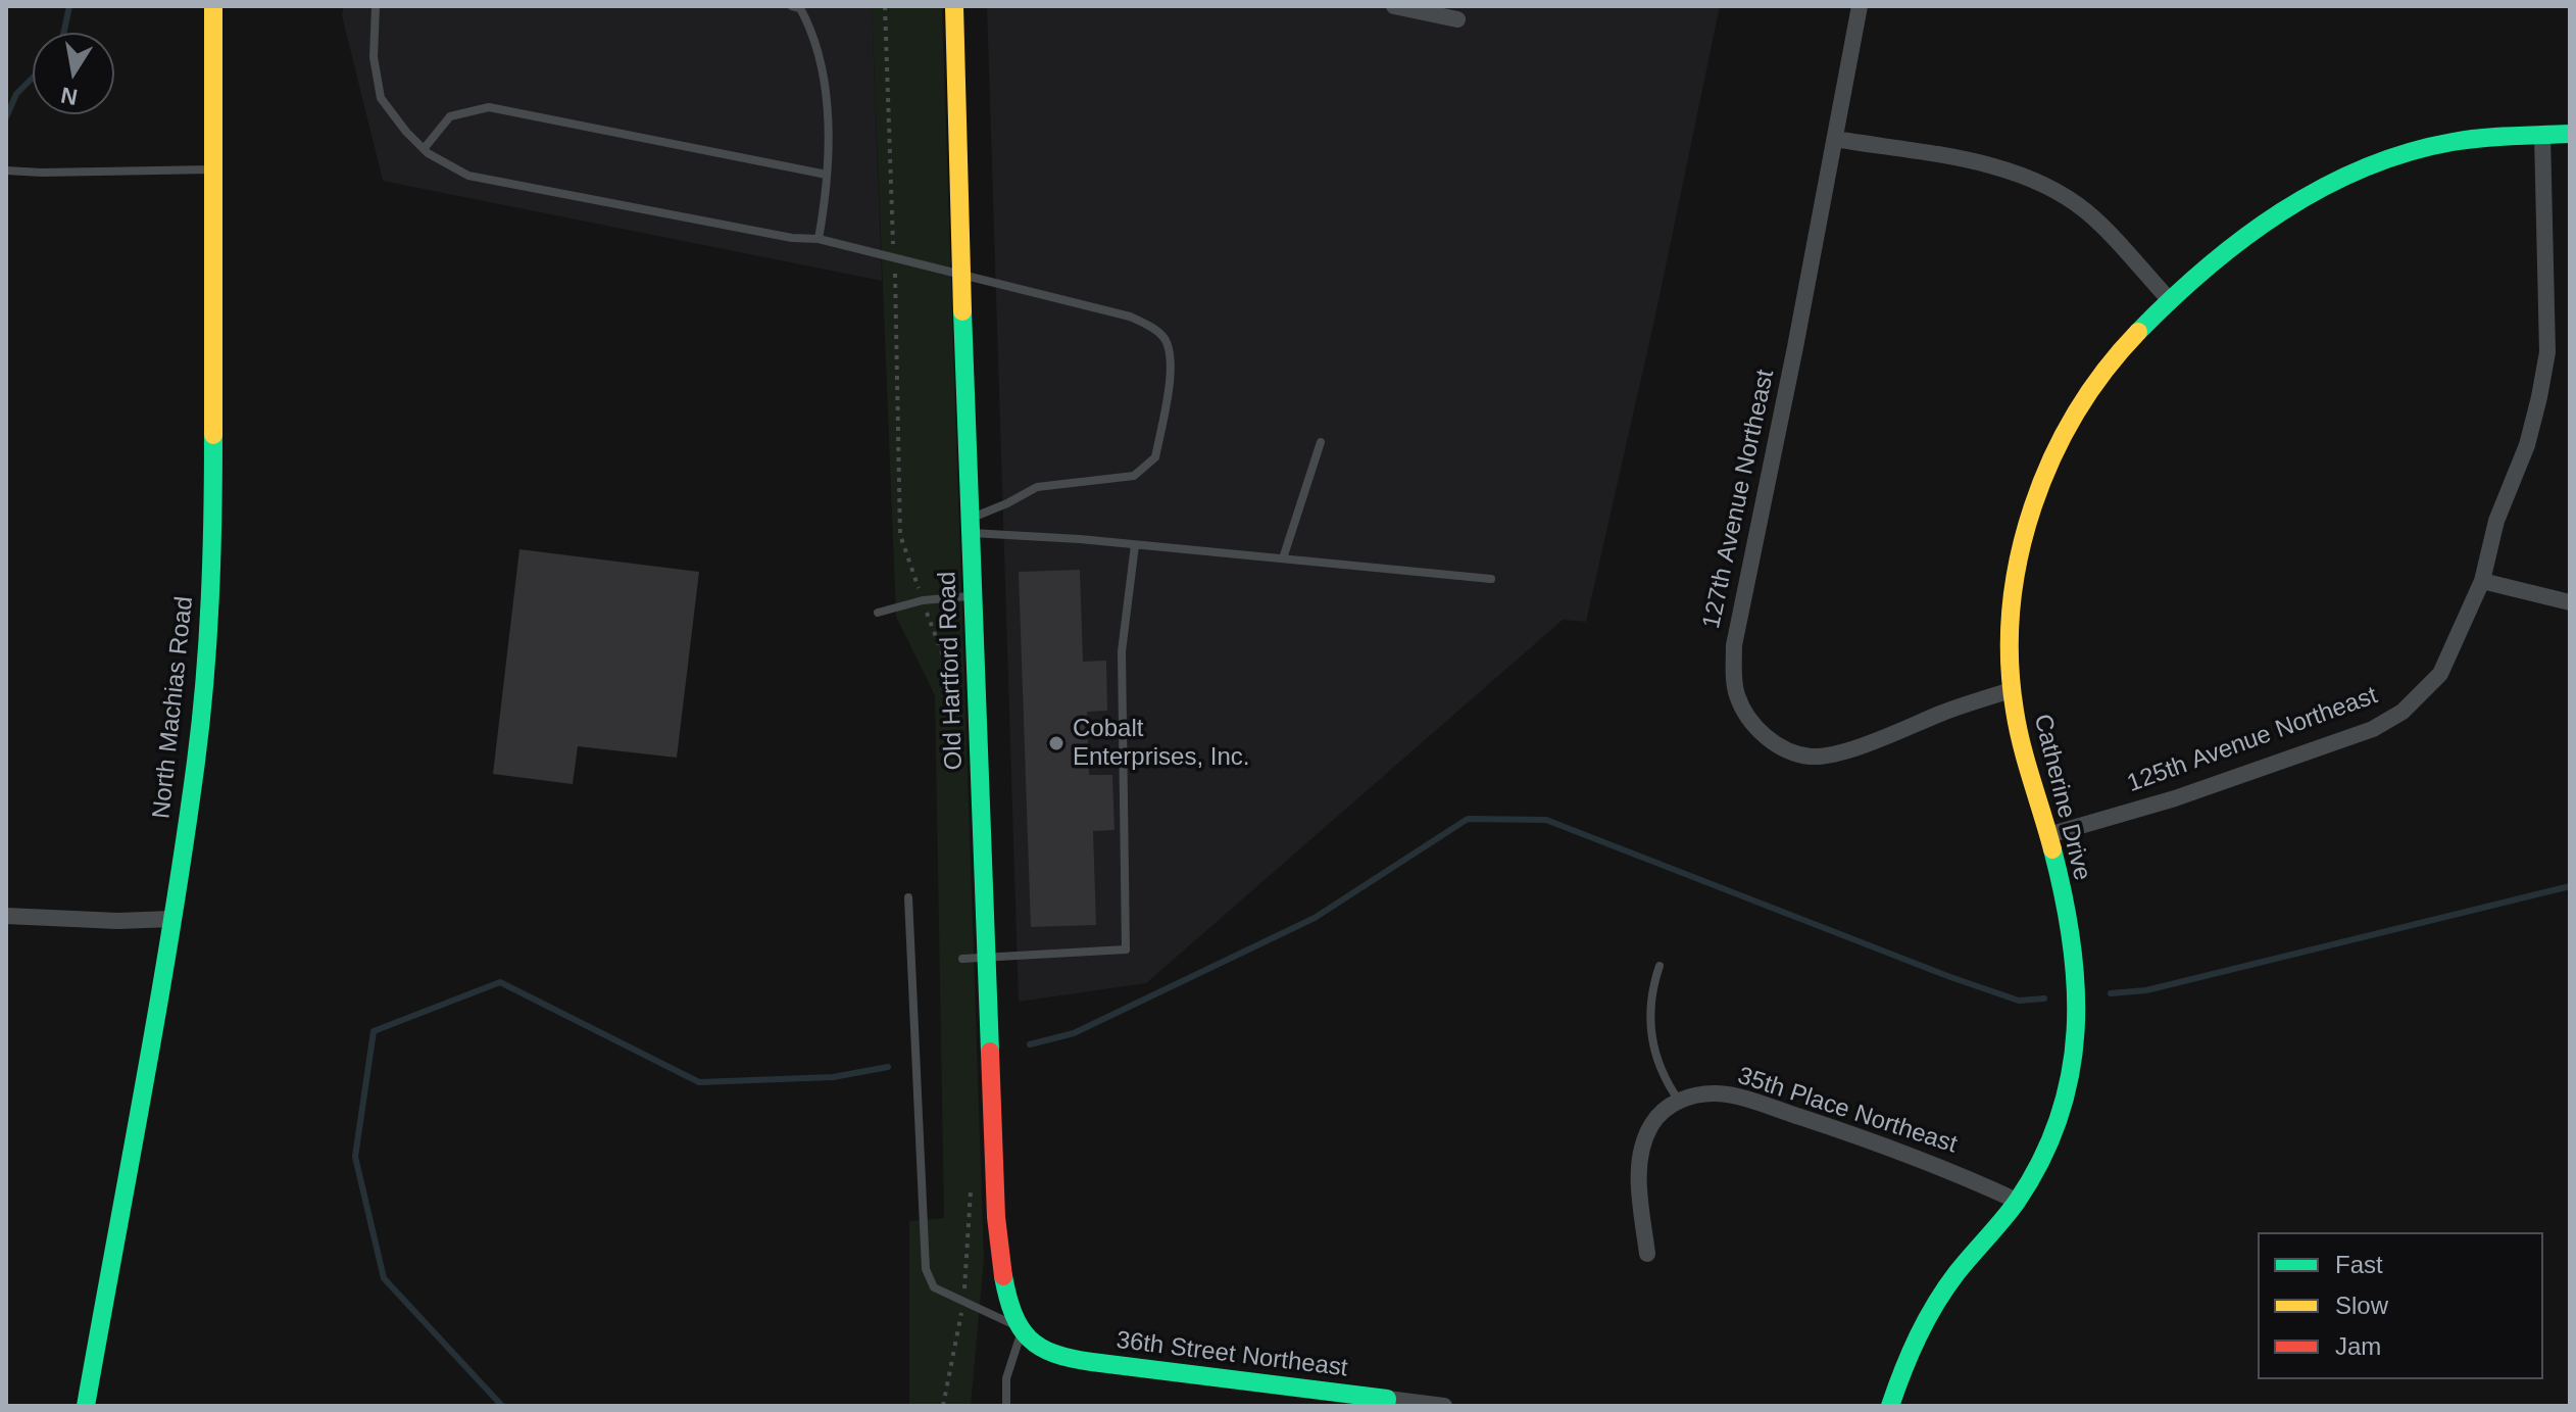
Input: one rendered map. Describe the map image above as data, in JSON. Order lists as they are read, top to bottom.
{
  "streets": {
    "street": [
      "127th Avenue Northeast",
      "Old Hartford Road",
      "North Machias Road",
      "125th Avenue Northeast",
      "Catherine Drive",
      "35th Place Northeast",
      "36th Street Northeast"
    ]
  },
  "crossings": [
    ["127th Avenue Northeast", "Catherine Drive"],
    ["Old Hartford Road", "36th Street Northeast"],
    ["125th Avenue Northeast", "Catherine Drive"],
    ["Catherine Drive", "35th Place Northeast"]
  ],
  "places": ["Cobalt Enterprises, Inc."],
  "legend": ["Fast", "Slow", "Jam"],
  "north": "bottom"
}
